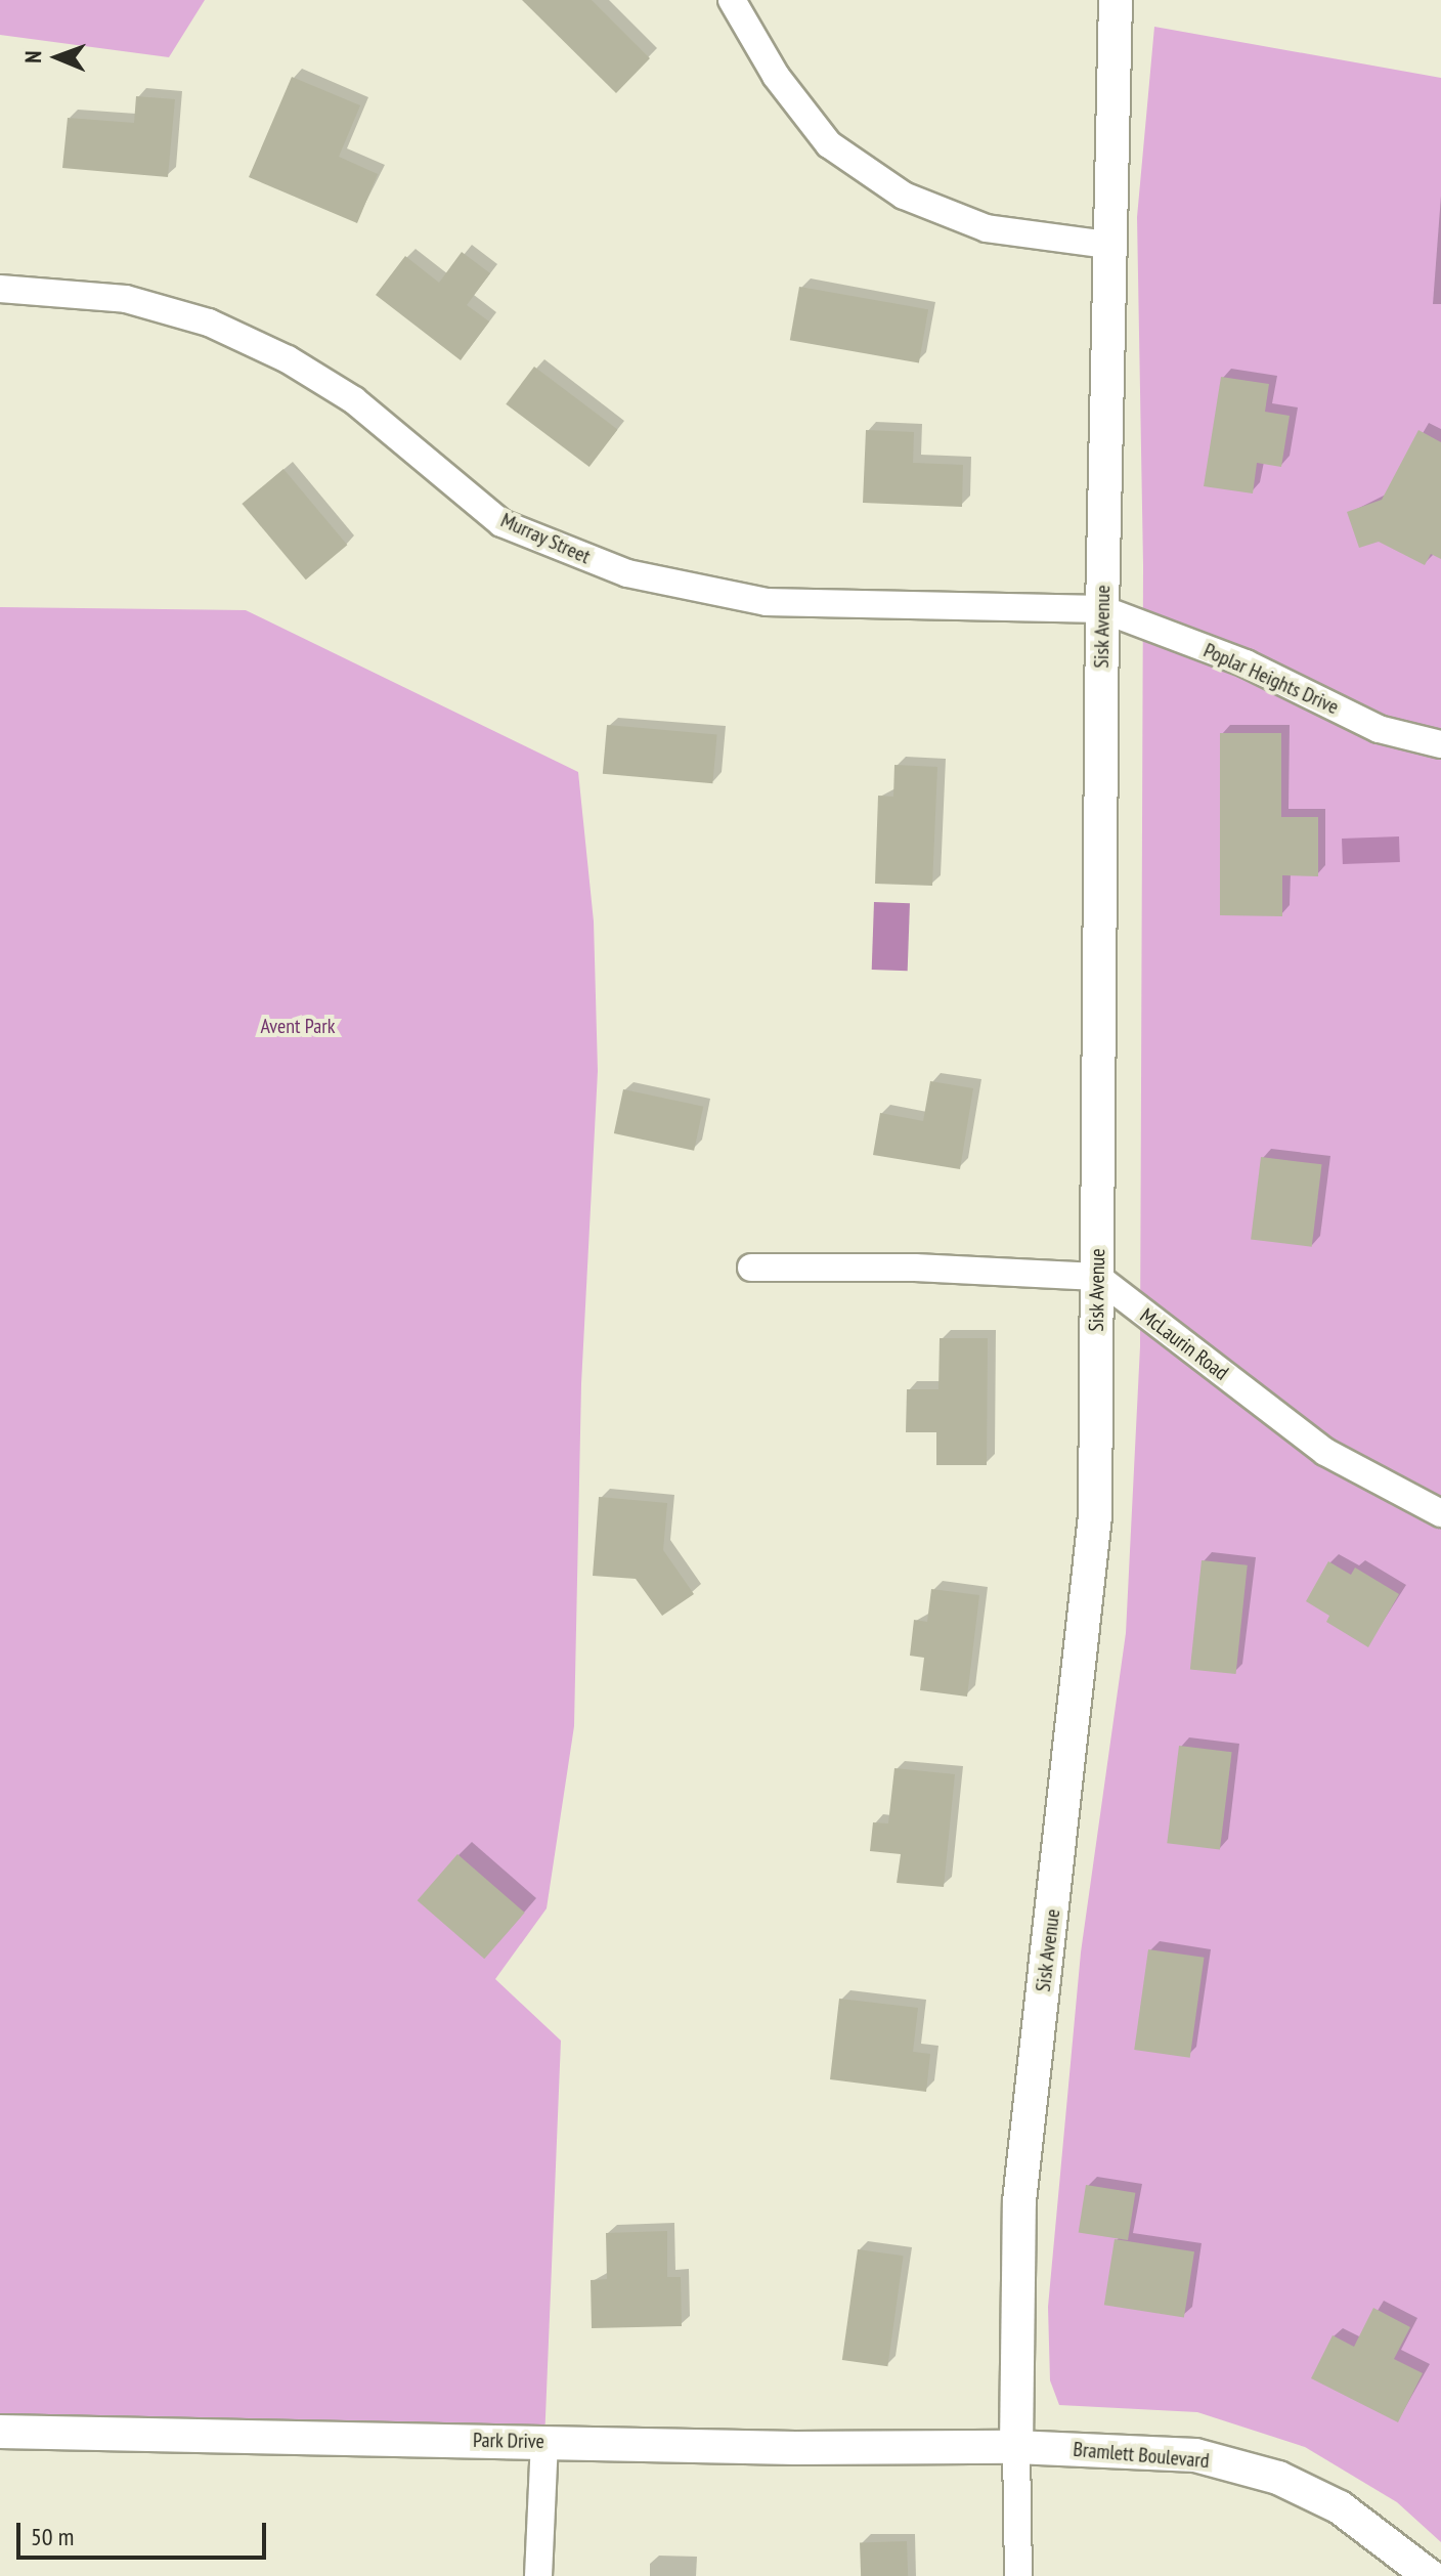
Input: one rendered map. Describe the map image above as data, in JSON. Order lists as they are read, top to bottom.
{
  "streets": {
    "street": [
      "Murray Street",
      "Sisk Avenue",
      "Poplar Heights Drive",
      "McLaurin Road",
      "Park Drive",
      "Bramlett Boulevard"
    ]
  },
  "crossings": [
    ["Murray Street", "Sisk Avenue"],
    ["Murray Street", "Poplar Heights Drive"],
    ["Sisk Avenue", "Poplar Heights Drive"],
    ["Sisk Avenue", "McLaurin Road"],
    ["Sisk Avenue", "Park Drive"],
    ["Sisk Avenue", "Bramlett Boulevard"],
    ["Park Drive", "Bramlett Boulevard"]
  ],
  "parks": ["Avent Park"],
  "scale_bar": "50 m",
  "north": "left"
}
